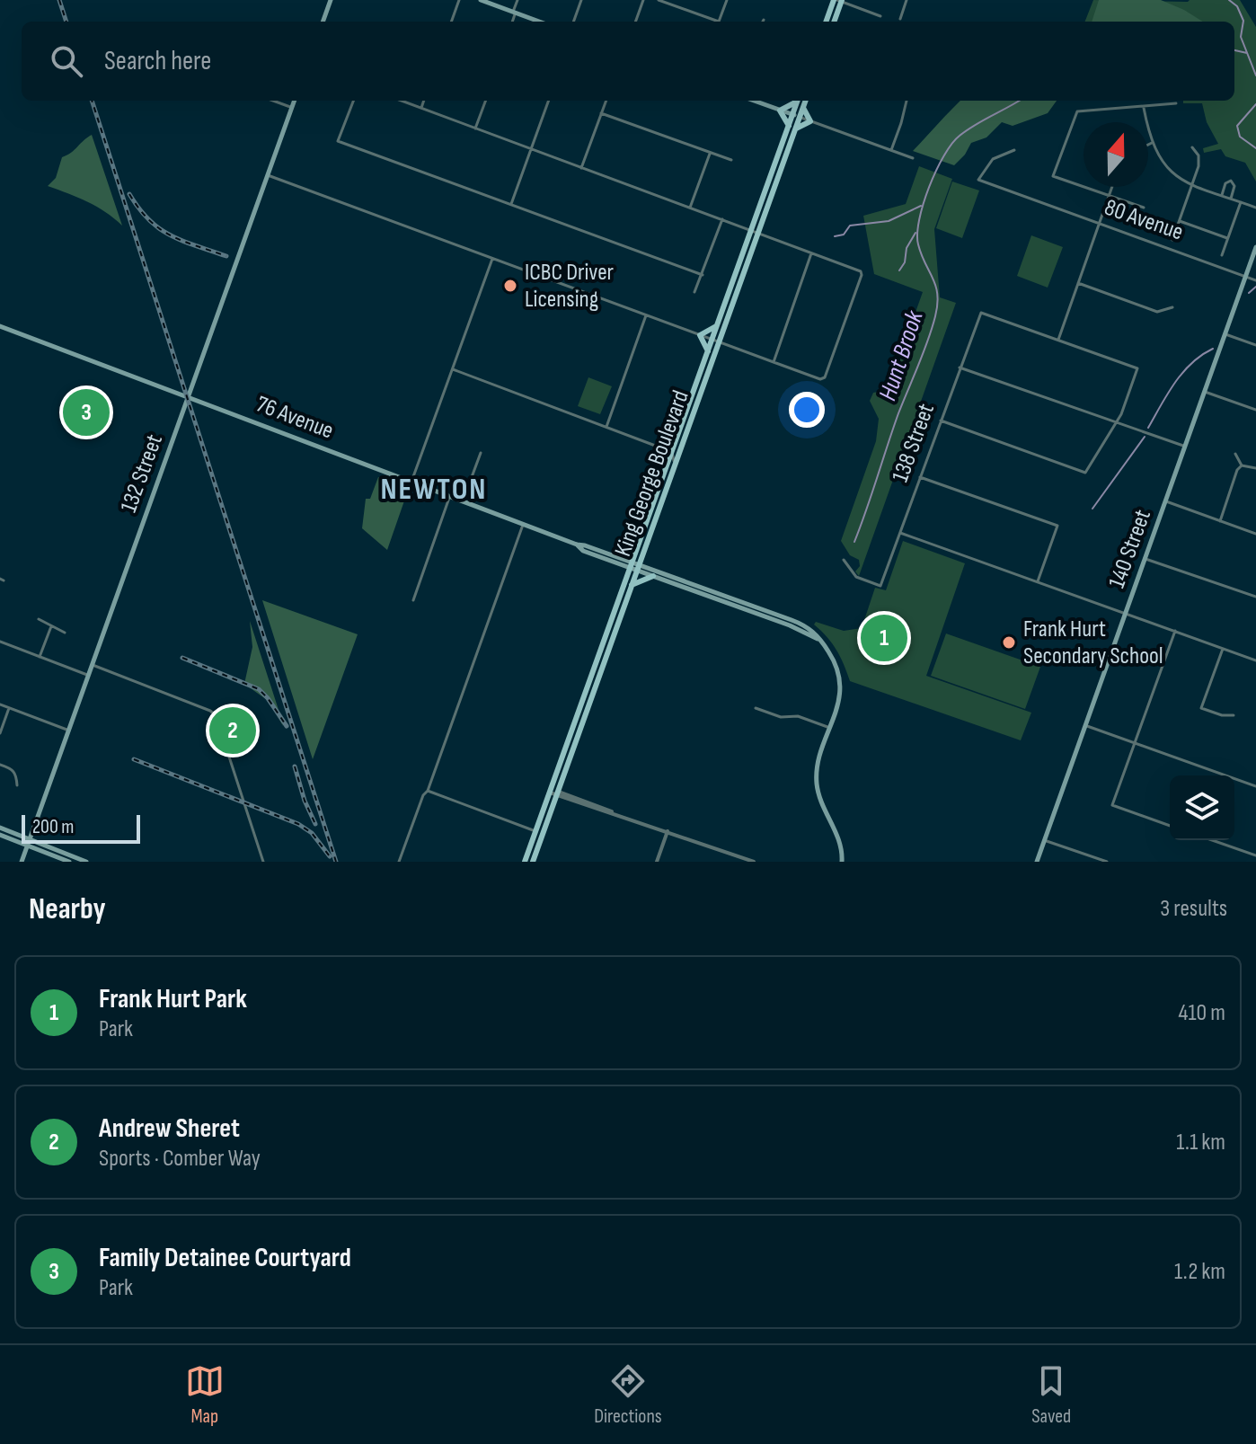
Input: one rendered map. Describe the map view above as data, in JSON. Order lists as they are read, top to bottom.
{
  "streets": {
    "main road": [
      "76 Avenue",
      "132 Street",
      "King George Boulevard",
      "140 Street"
    ],
    "street": ["80 Avenue", "138 Street"]
  },
  "crossings": [
    ["80 Avenue", "140 Street"],
    ["76 Avenue", "132 Street"],
    ["76 Avenue", "King George Boulevard"]
  ],
  "districts": ["NEWTON"],
  "water": ["Hunt Brook"],
  "places": ["ICBC Driver Licensing", "Frank Hurt Secondary School"],
  "scale_bar": "200 m",
  "north": "top",
  "page": {
    "search": "Search here",
    "pins": ["3", "1", "2"],
    "scale": "200 m",
    "heading": ["Nearby", "3 results"],
    "list": [
      {
        "mark": "1",
        "name": "Frank Hurt Park",
        "note": "Park",
        "value": "410 m"
      },
      {
        "mark": "2",
        "name": "Andrew Sheret",
        "note": "Sports · Comber Way",
        "value": "1.1 km"
      },
      {
        "mark": "3",
        "name": "Family Detainee Courtyard",
        "note": "Park",
        "value": "1.2 km"
      }
    ],
    "nav": ["Map", "Directions", "Saved"]
  }
}
